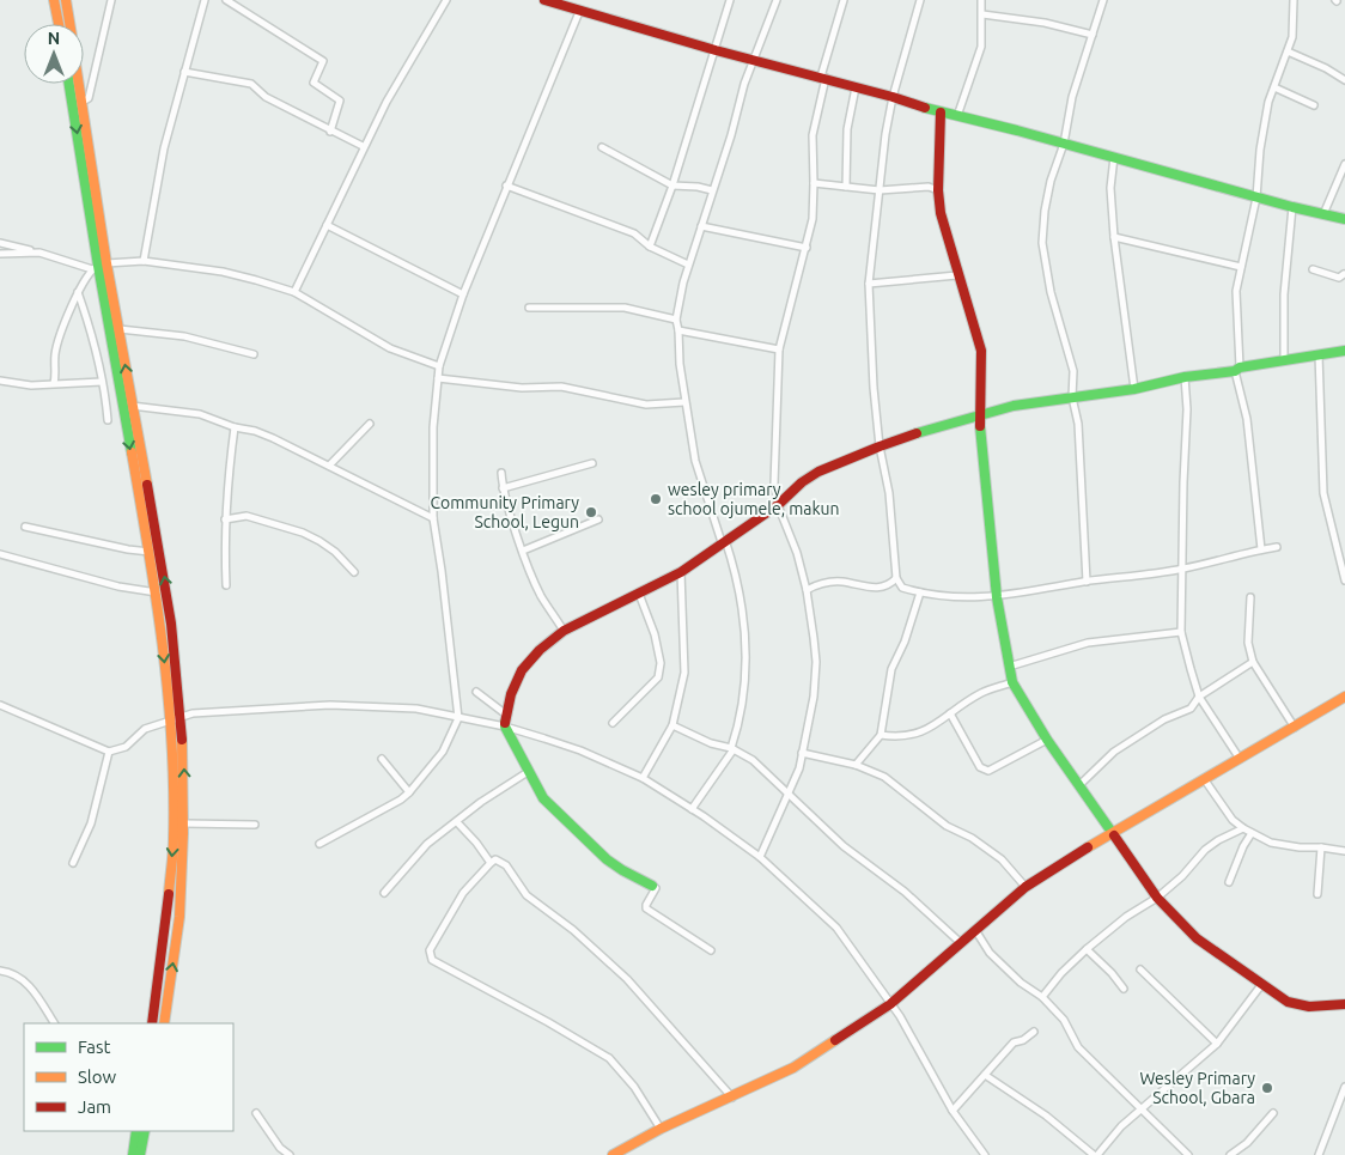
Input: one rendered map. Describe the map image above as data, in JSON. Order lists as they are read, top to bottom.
{
  "places": ["wesley primary school ojumele, makun", "Community Primary School, Legun", "Wesley Primary School, Gbara"],
  "legend": ["Fast", "Slow", "Jam"],
  "north": "top"
}
